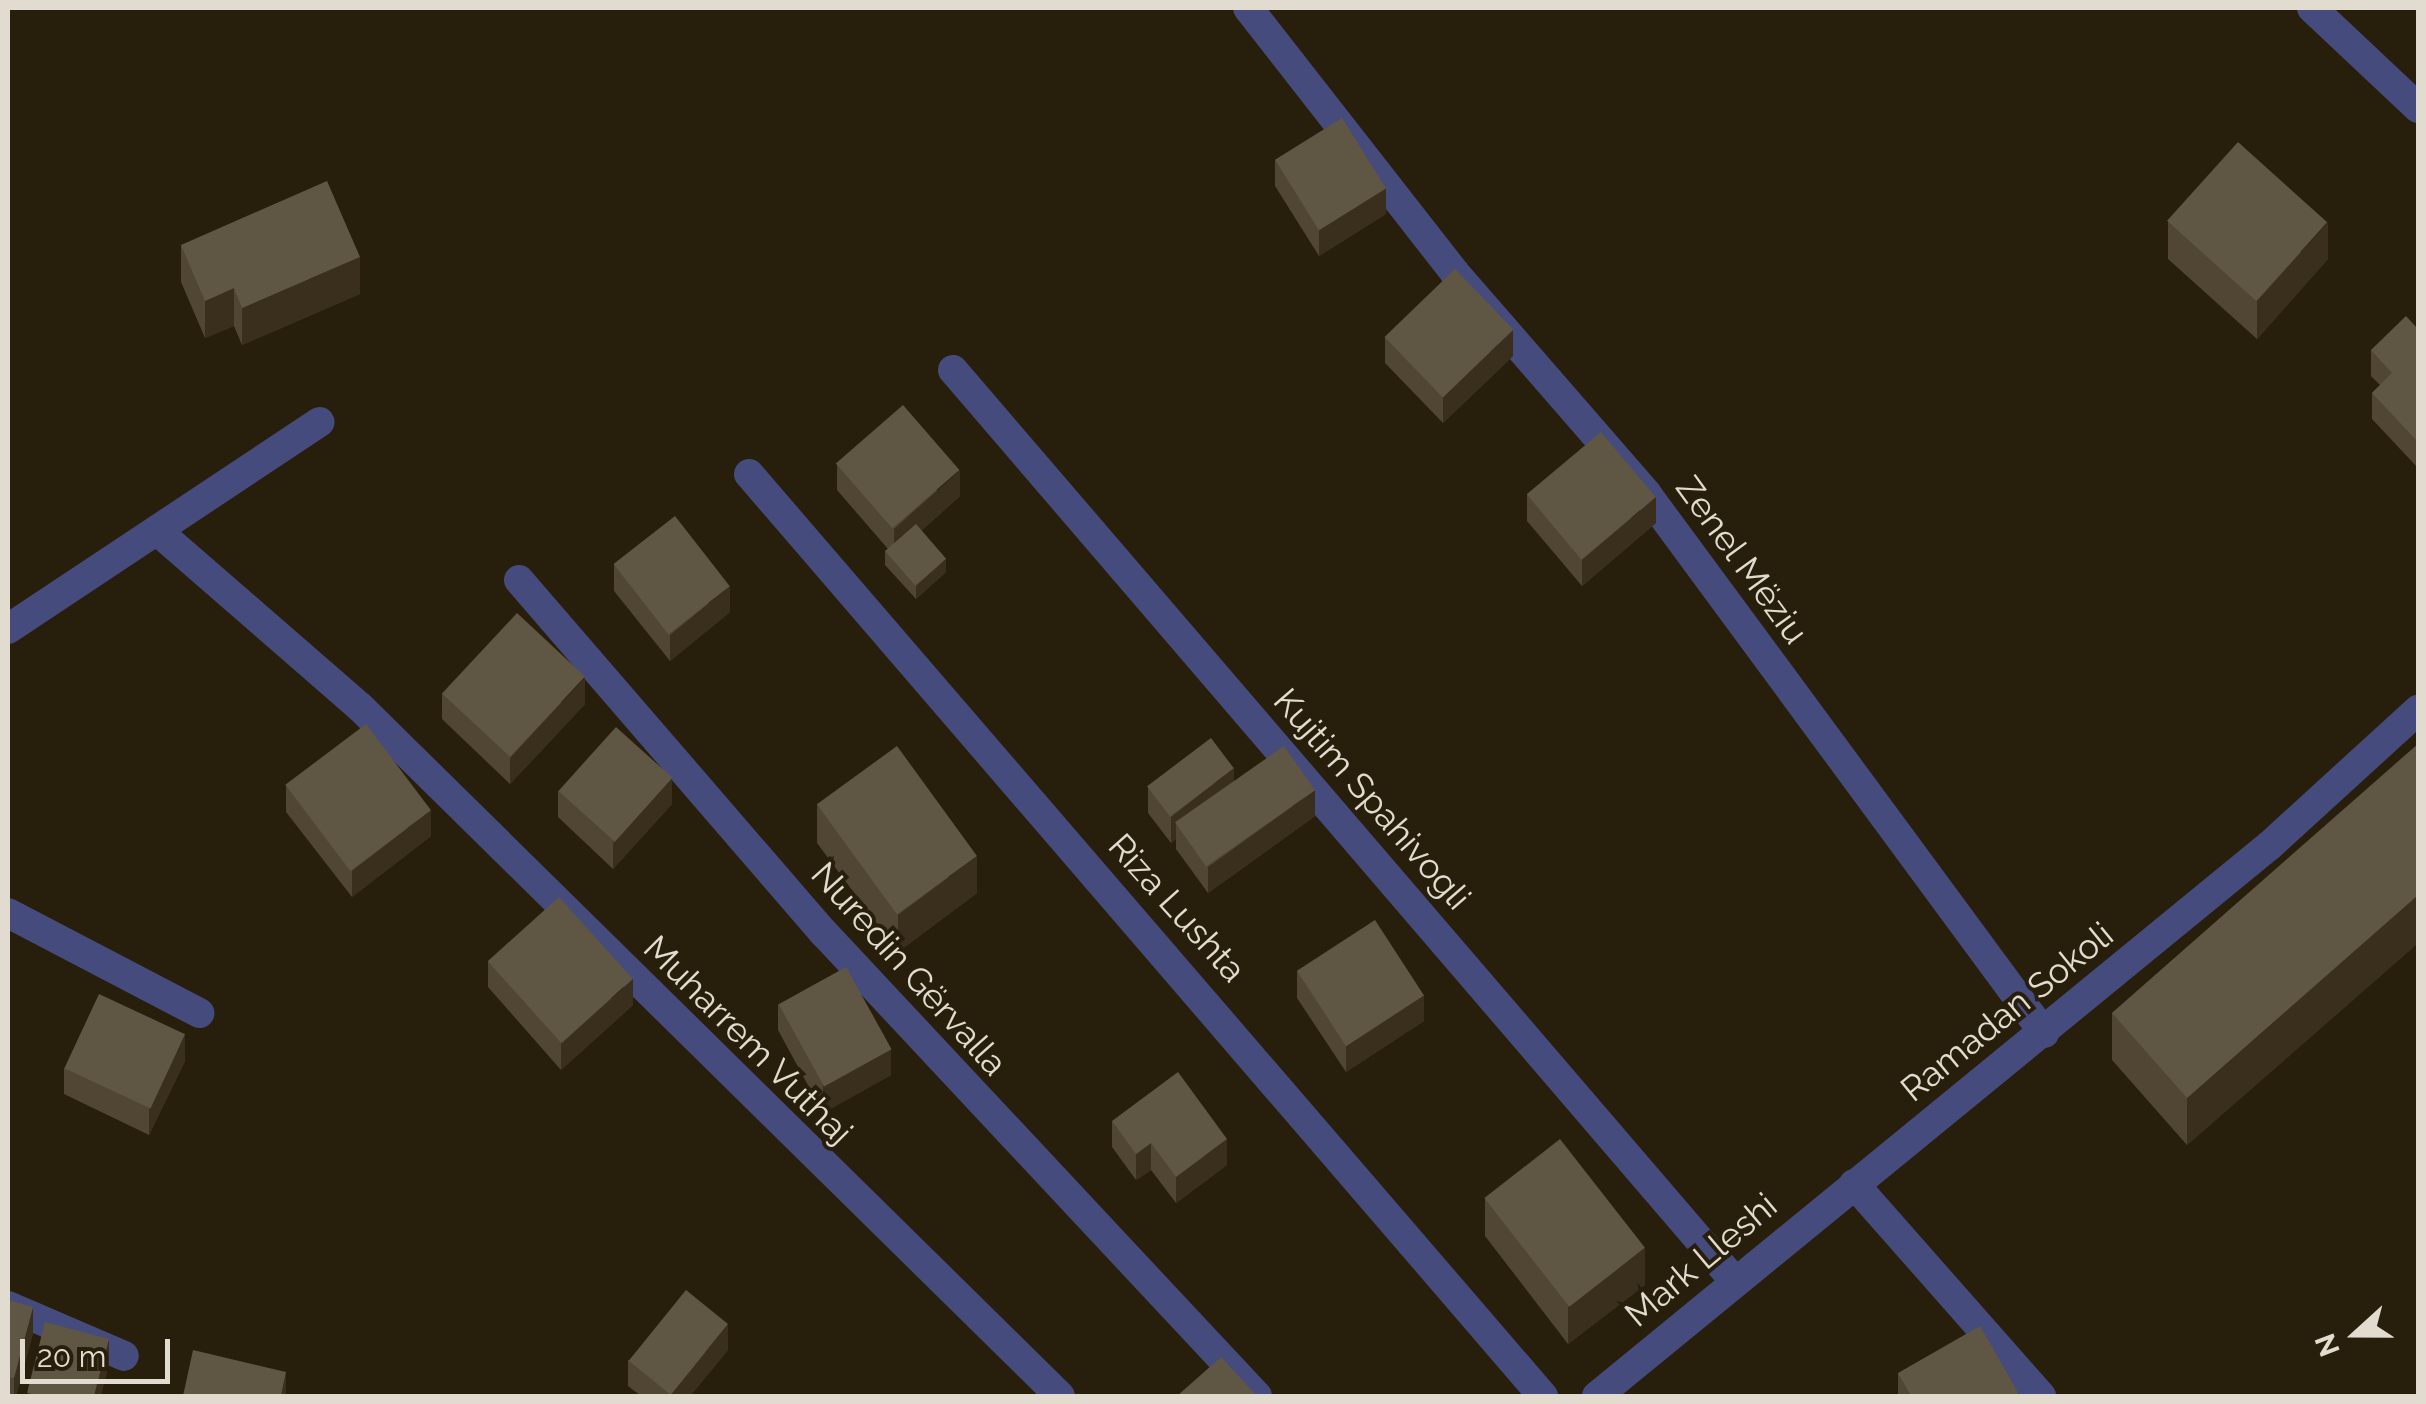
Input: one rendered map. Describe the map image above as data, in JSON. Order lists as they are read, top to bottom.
{
  "streets": {
    "street": [
      "Zenel Mëziu",
      "Kujtim Spahivogli",
      "Riza Lushta",
      "Nuredin Gërvalla",
      "Ramadan Sokoli",
      "Muharrem Vuthaj",
      "Mark Lleshi"
    ]
  },
  "crossings": [
    ["Zenel Mëziu", "Ramadan Sokoli"],
    ["Kujtim Spahivogli", "Mark Lleshi"],
    ["Ramadan Sokoli", "Mark Lleshi"]
  ],
  "scale_bar": "20 m",
  "north": "left"
}
